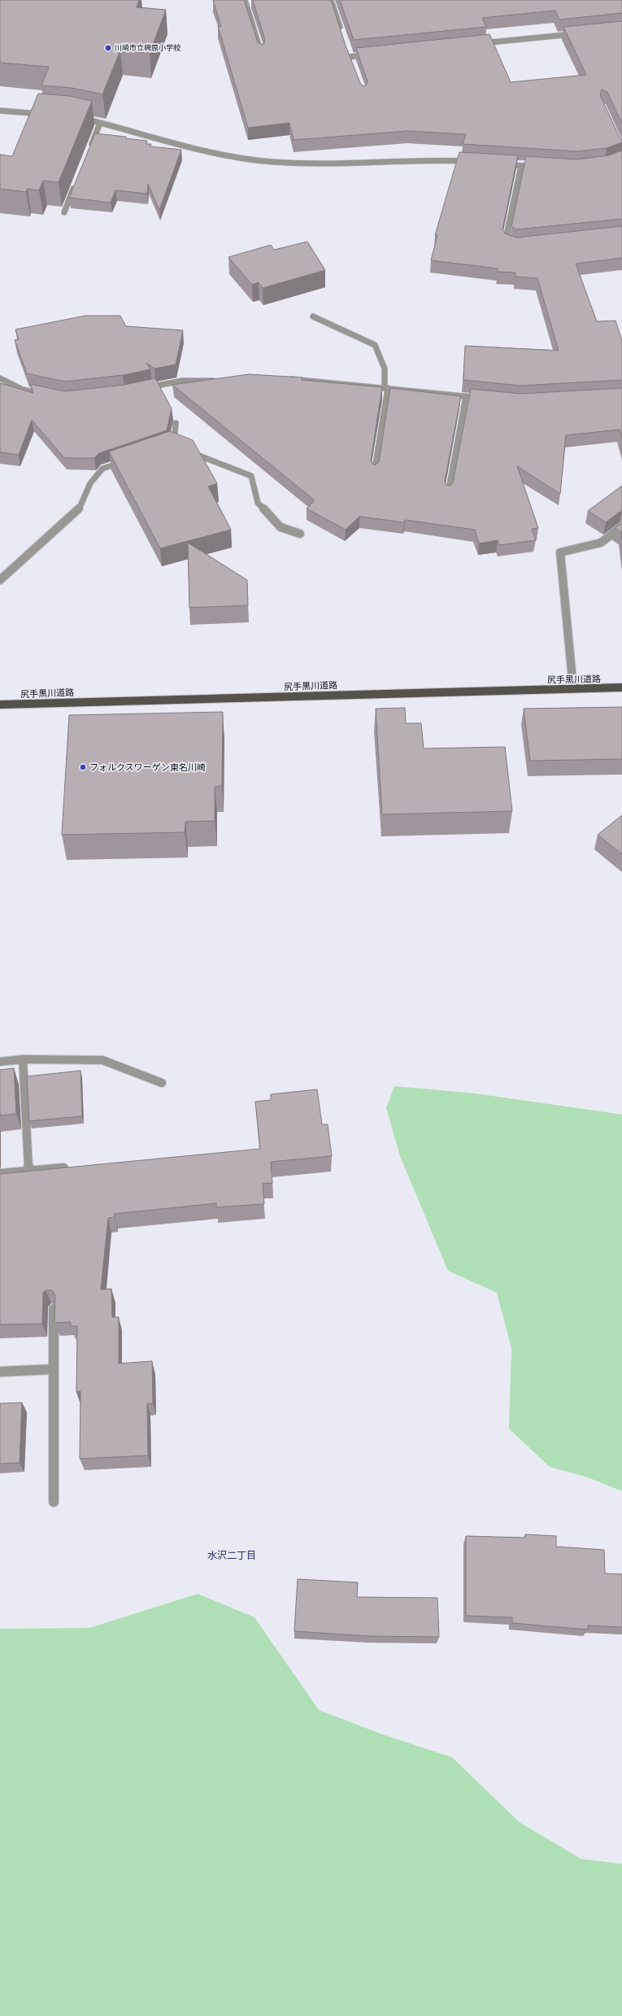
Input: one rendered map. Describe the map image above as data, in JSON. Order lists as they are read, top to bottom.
{
  "streets": {
    "main road": ["尻手黒川道路"]
  },
  "districts": ["水沢二丁目"],
  "places": ["川崎市立稗原小学校", "フォルクスワーゲン東名川崎"]
}
